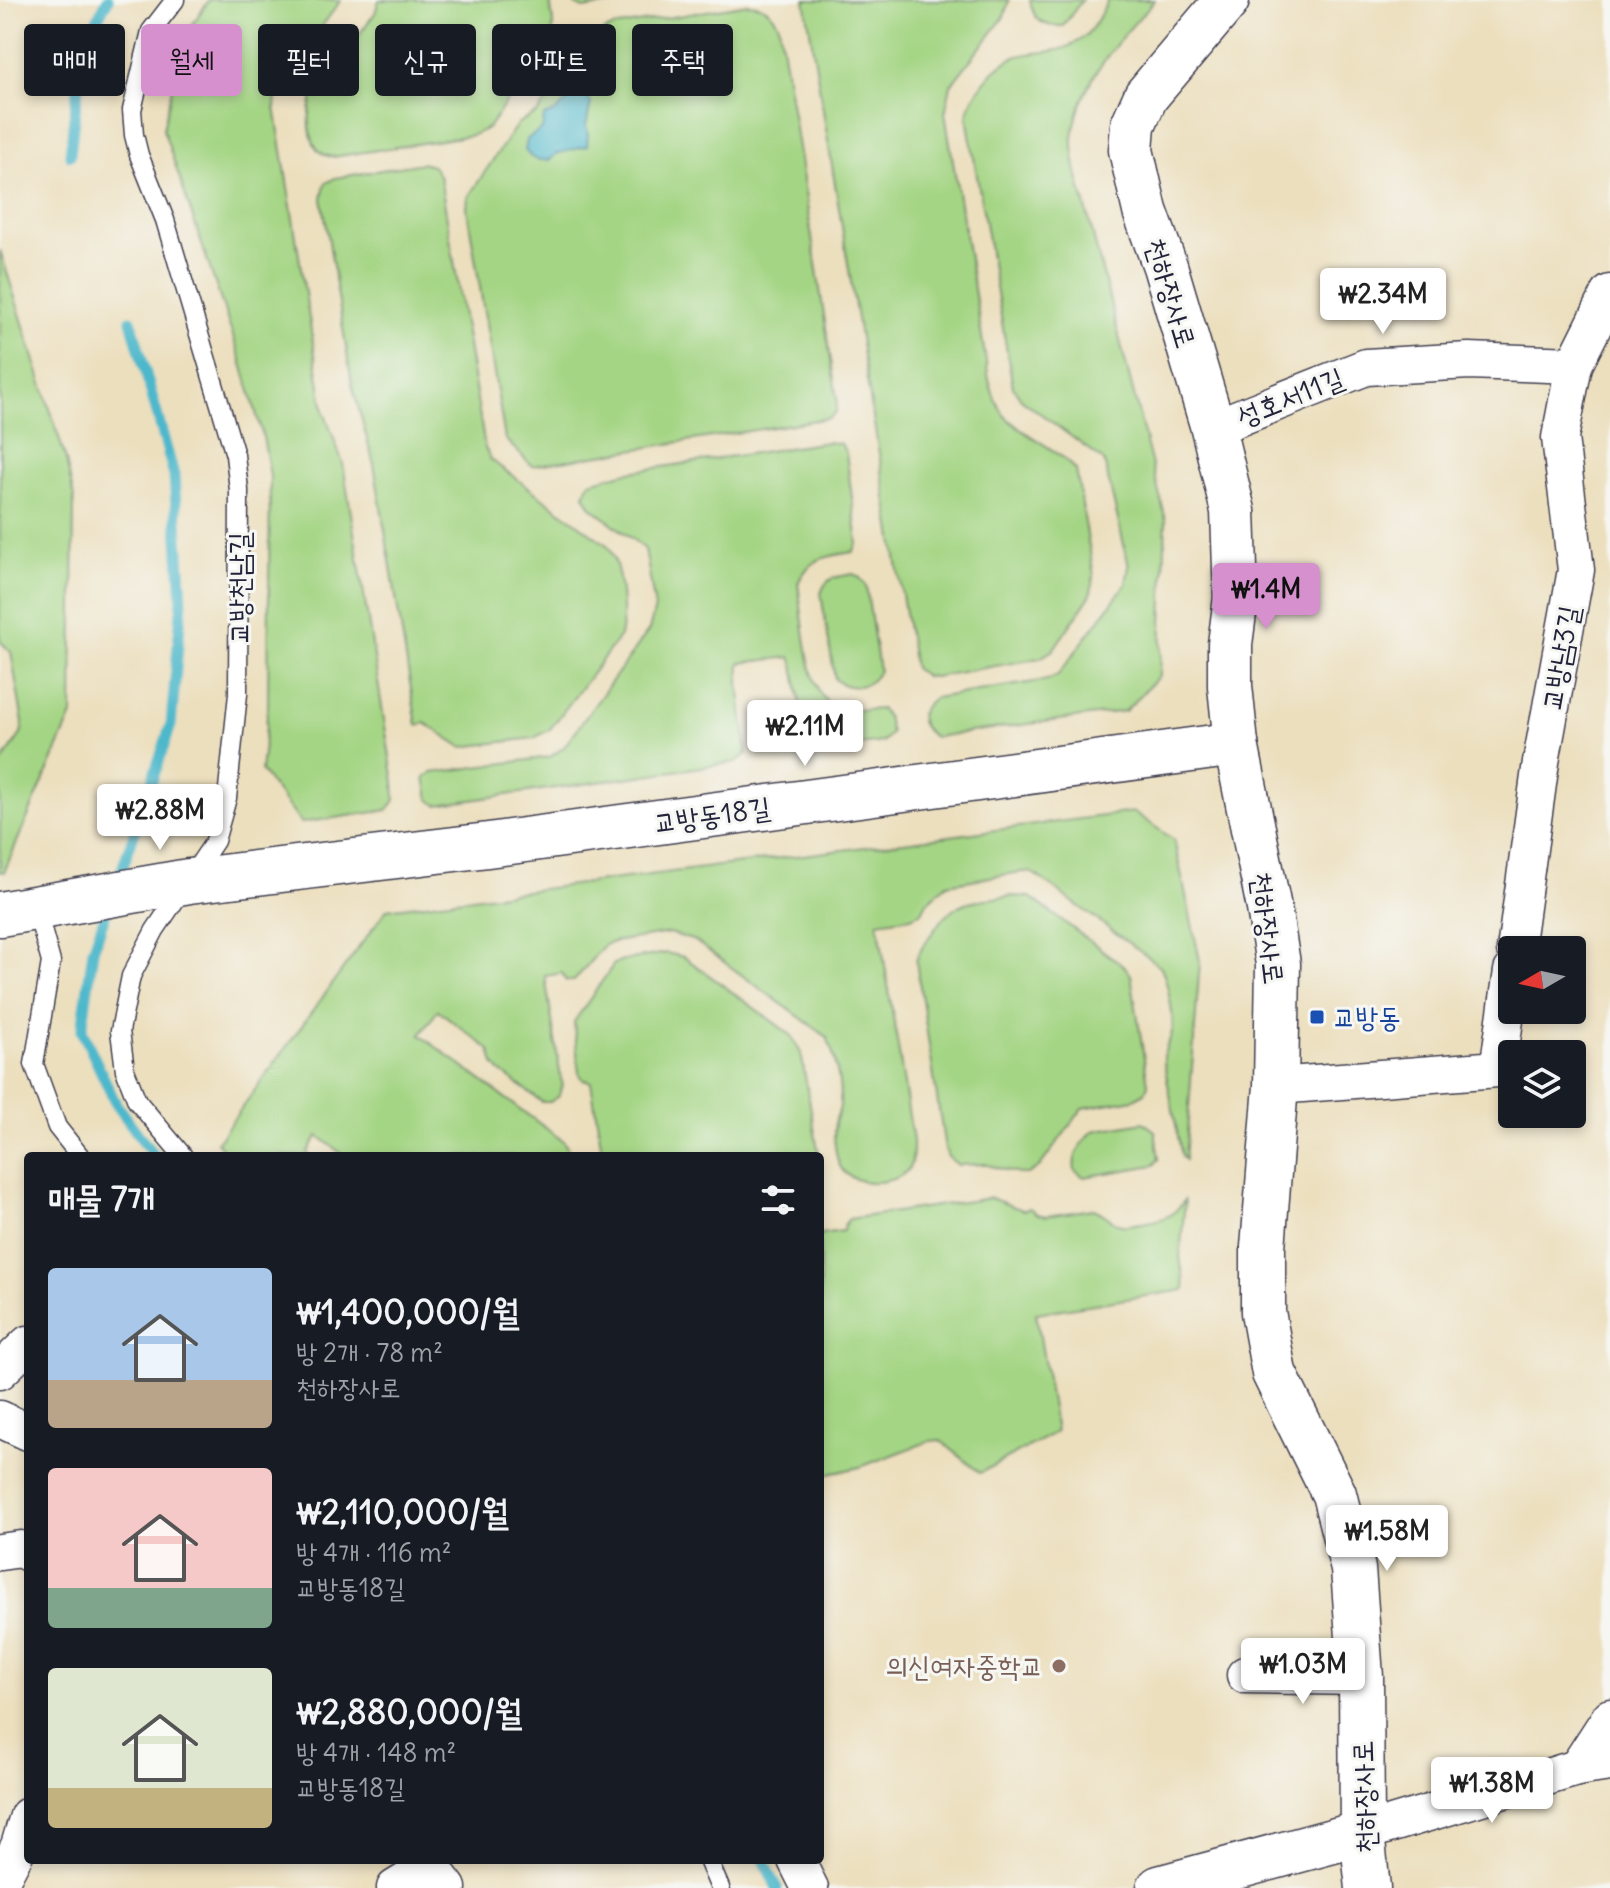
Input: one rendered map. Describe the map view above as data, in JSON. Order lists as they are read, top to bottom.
{
  "streets": {
    "main road": ["천하장사로", "교방동18길"],
    "street": ["성호서11길", "교방남3길"],
    "lane": ["교방천남길"]
  },
  "crossings": [
    ["천하장사로", "성호서11길"],
    ["천하장사로", "교방동18길"],
    ["성호서11길", "교방남3길"],
    ["교방천남길", "교방동18길"]
  ],
  "places": {
    "transit": ["교방동"],
    "other": ["의신여자중학교"]
  },
  "north": "left",
  "page": {
    "chip": [
      "매매",
      "월세",
      "필터",
      "신규",
      "아파트",
      "주택"
    ],
    "price": [
      "₩2.34M",
      "₩1.4M",
      "₩2.11M",
      "₩2.88M",
      "₩1.58M",
      "₩1.03M",
      "₩1.38M"
    ],
    "heading": "매물 7개",
    "list": [
      {
        "name": "₩1,400,000/월",
        "note": "방 2개 · 78 m² · 천하장사로"
      },
      {
        "name": "₩2,110,000/월",
        "note": "방 4개 · 116 m² · 교방동18길"
      },
      {
        "name": "₩2,880,000/월",
        "note": "방 4개 · 148 m² · 교방동18길"
      }
    ]
  }
}
